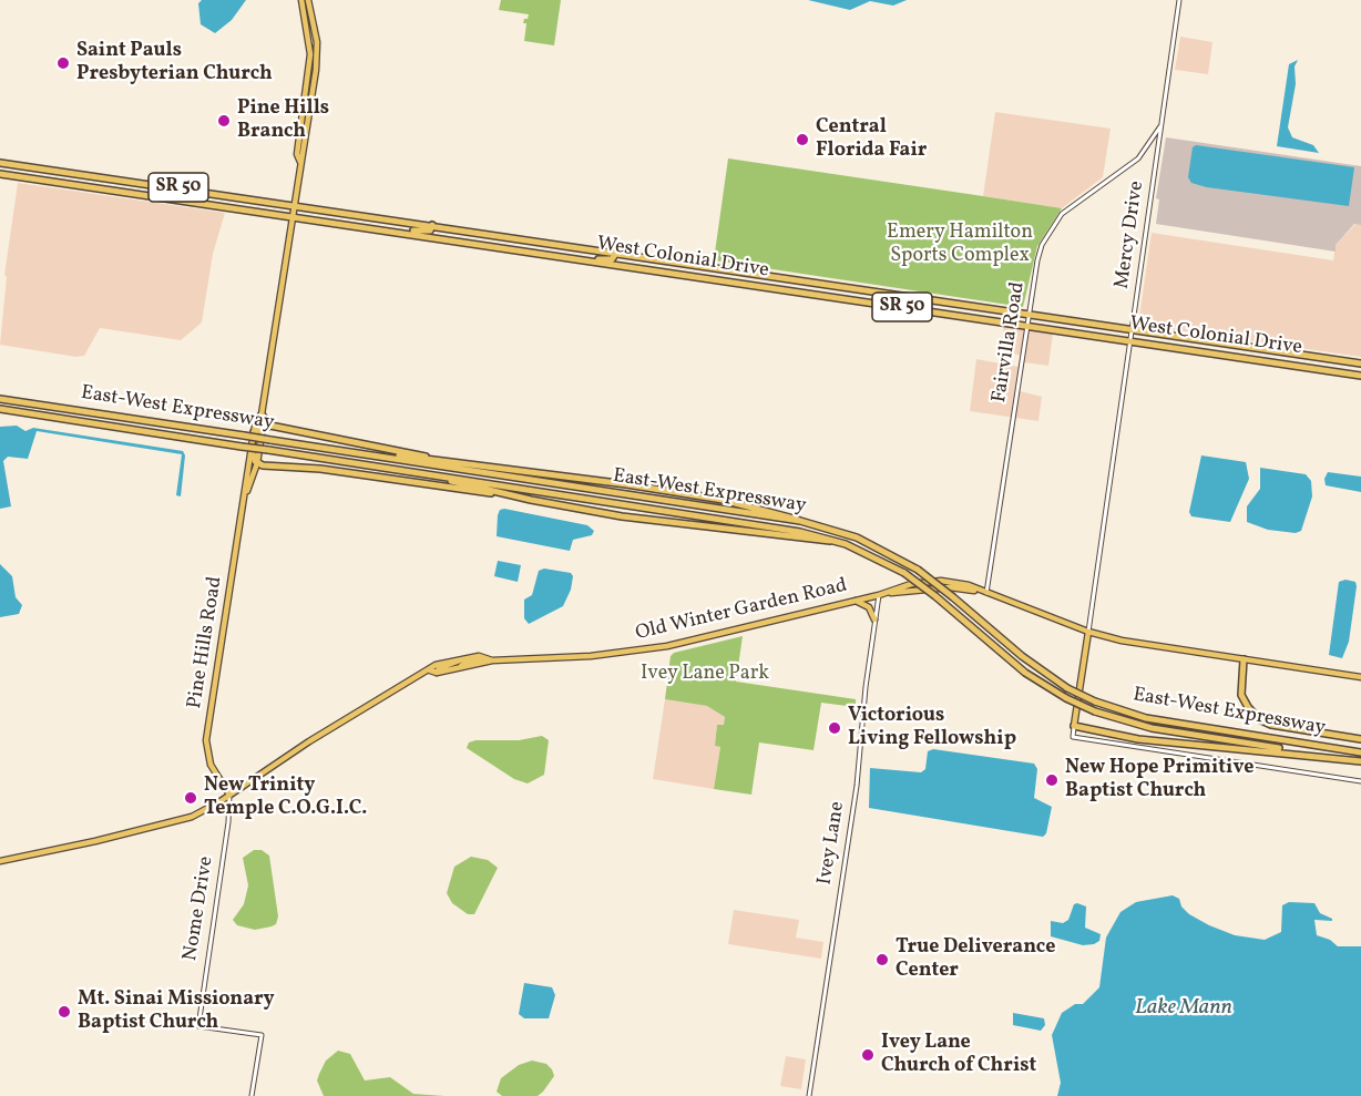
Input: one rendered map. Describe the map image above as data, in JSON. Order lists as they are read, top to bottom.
{
  "streets": {
    "highway": ["SR 50", "West Colonial Drive", "East-West Expressway"],
    "main road": ["Old Winter Garden Road", "Pine Hills Road"],
    "street": [
      "Mercy Drive",
      "Fairvilla Road",
      "Ivey Lane",
      "Nome Drive"
    ]
  },
  "crossings": [
    ["Mercy Drive", "West Colonial Drive"],
    ["Mercy Drive", "Fairvilla Road"],
    ["Mercy Drive", "Old Winter Garden Road"],
    ["West Colonial Drive", "Fairvilla Road"],
    ["West Colonial Drive", "Pine Hills Road"],
    ["Fairvilla Road", "Old Winter Garden Road"],
    ["Old Winter Garden Road", "Pine Hills Road"],
    ["Old Winter Garden Road", "Ivey Lane"],
    ["Old Winter Garden Road", "Nome Drive"],
    ["Pine Hills Road", "Nome Drive"]
  ],
  "water": ["Lake Mann"],
  "parks": ["Emery Hamilton Sports Complex", "Ivey Lane Park"],
  "places": [
    "Saint Pauls Presbyterian Church",
    "Pine Hills Branch",
    "Central Florida Fair",
    "Victorious Living Fellowship",
    "New Hope Primitive Baptist Church",
    "New Trinity Temple C.O.G.I.C.",
    "True Deliverance Center",
    "Mt. Sinai Missionary Baptist Church",
    "Ivey Lane Church of Christ"
  ]
}
